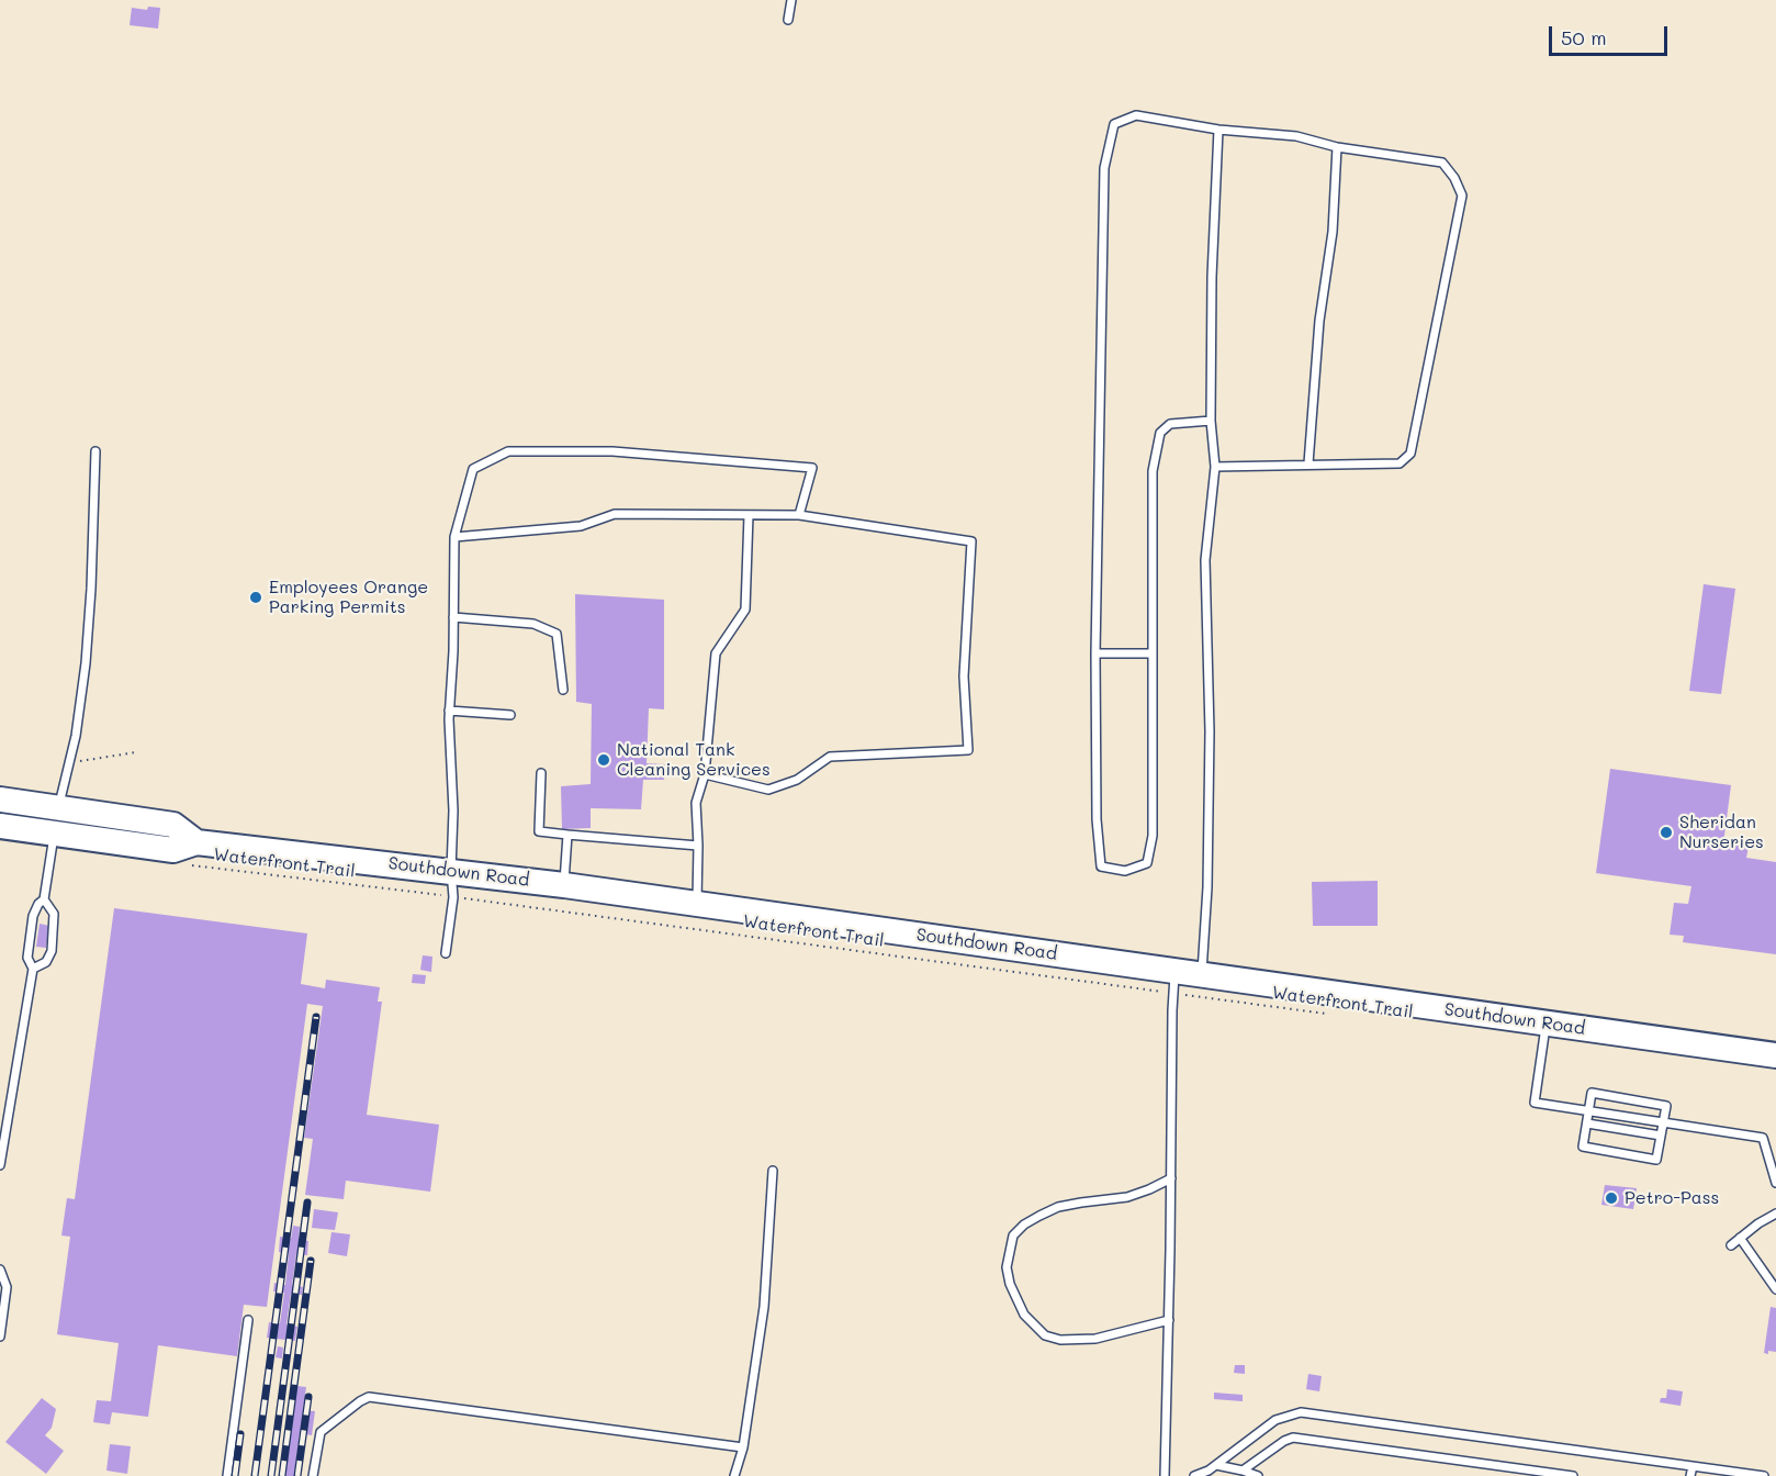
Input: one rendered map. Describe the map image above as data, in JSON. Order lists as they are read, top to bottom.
{
  "streets": {
    "main road": ["Southdown Road"],
    "path": ["Waterfront Trail"]
  },
  "crossings": [
    ["Waterfront Trail", "Southdown Road"]
  ],
  "places": [
    "Employees Orange Parking Permits",
    "National Tank Cleaning Services",
    "Sheridan Nurseries",
    "Petro-Pass"
  ],
  "scale_bar": "50 m"
}
